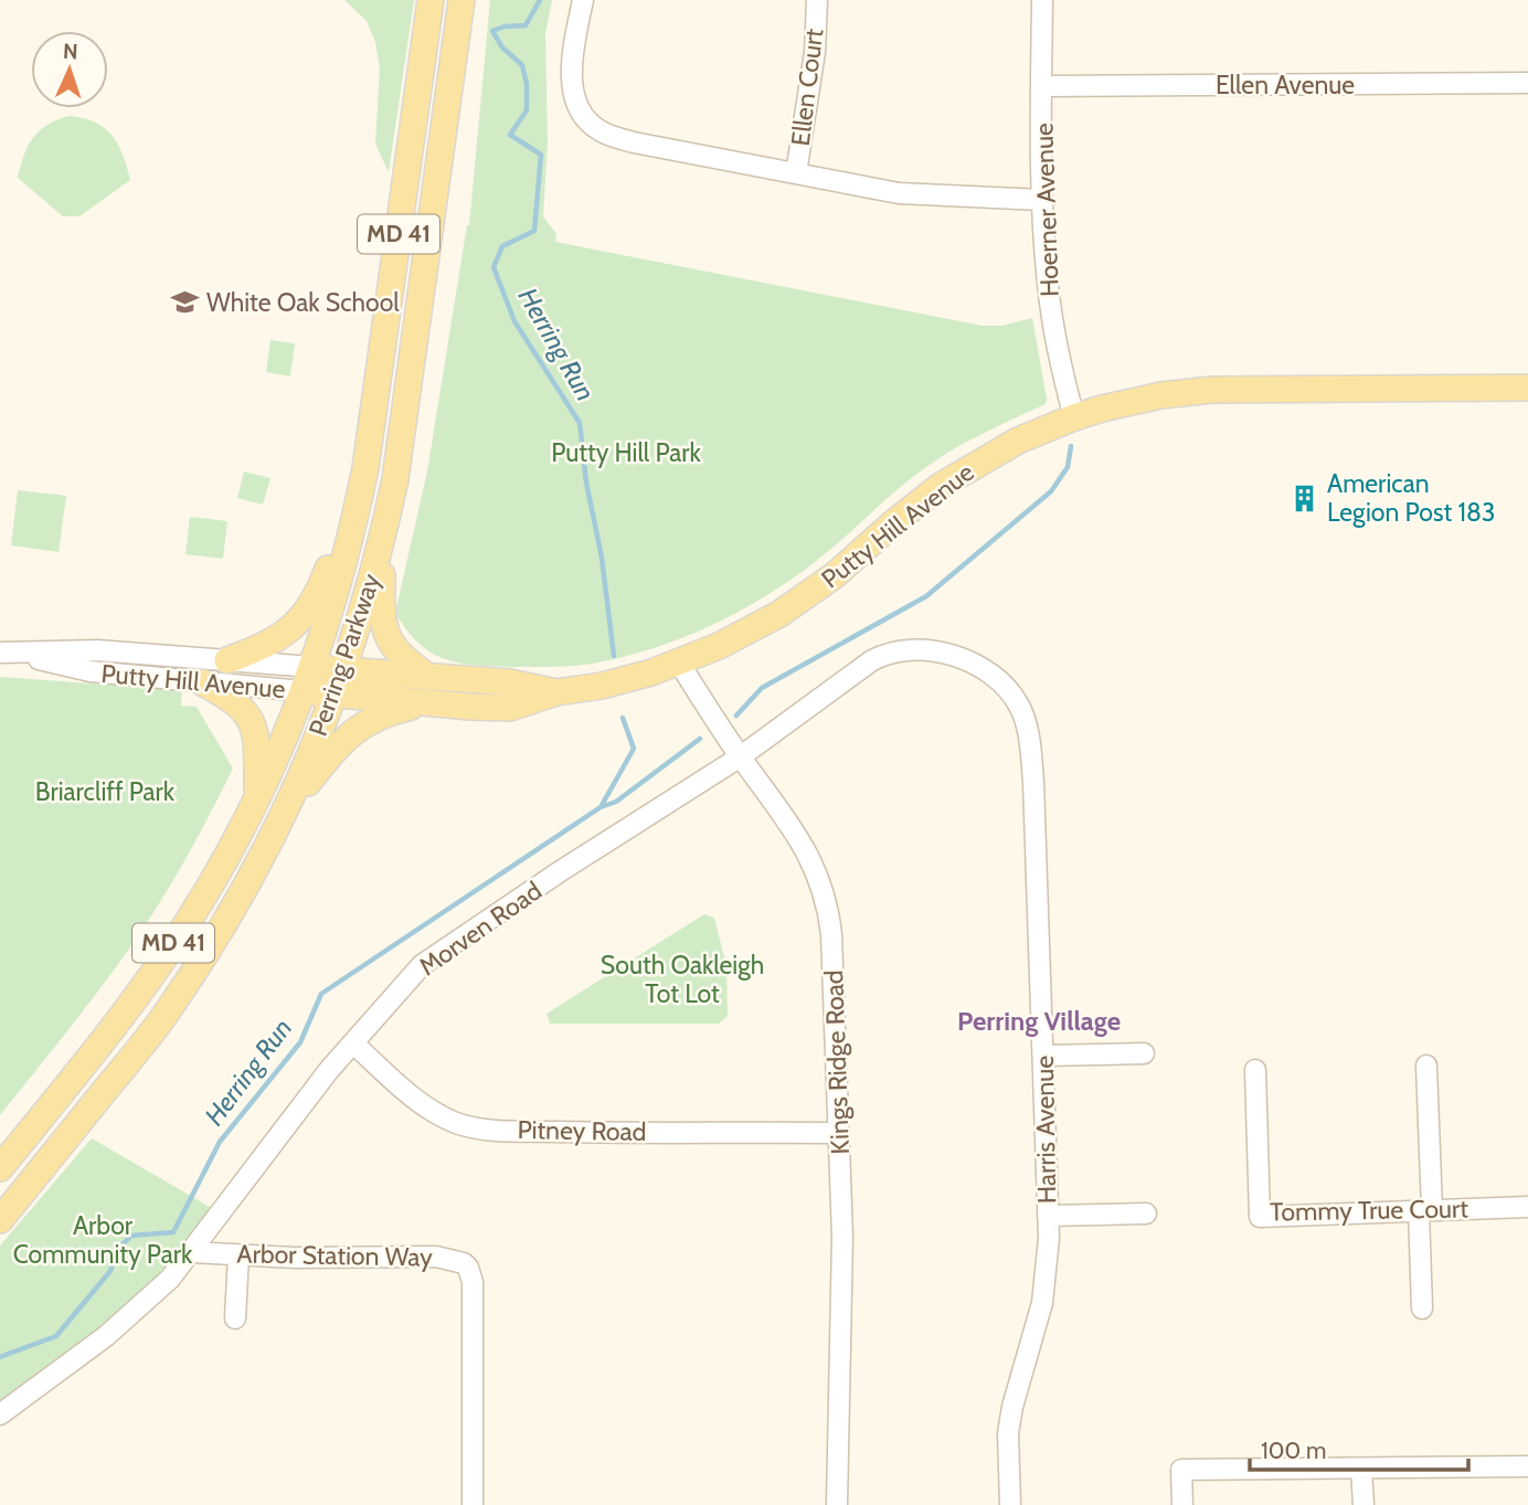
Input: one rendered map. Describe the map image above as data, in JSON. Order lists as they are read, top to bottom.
{
  "streets": {
    "main road": ["MD 41", "Putty Hill Avenue", "Perring Parkway"],
    "street": [
      "Ellen Avenue",
      "Ellen Court",
      "Hoerner Avenue",
      "Morven Road",
      "Kings Ridge Road",
      "Harris Avenue",
      "Pitney Road",
      "Tommy True Court",
      "Arbor Station Way"
    ]
  },
  "crossings": [
    ["Ellen Avenue", "Hoerner Avenue"],
    ["Hoerner Avenue", "Putty Hill Avenue"],
    ["Putty Hill Avenue", "Perring Parkway"],
    ["Putty Hill Avenue", "Kings Ridge Road"],
    ["Morven Road", "Kings Ridge Road"],
    ["Morven Road", "Harris Avenue"],
    ["Morven Road", "Pitney Road"],
    ["Morven Road", "Arbor Station Way"],
    ["Kings Ridge Road", "Pitney Road"]
  ],
  "districts": ["Perring Village"],
  "water": ["Herring Run"],
  "parks": [
    "Putty Hill Park",
    "Briarcliff Park",
    "South Oakleigh Tot Lot",
    "Arbor Community Park"
  ],
  "places": {
    "school or university": ["White Oak School"],
    "building": ["American Legion Post 183"]
  },
  "scale_bar": "100 m",
  "north": "top"
}
